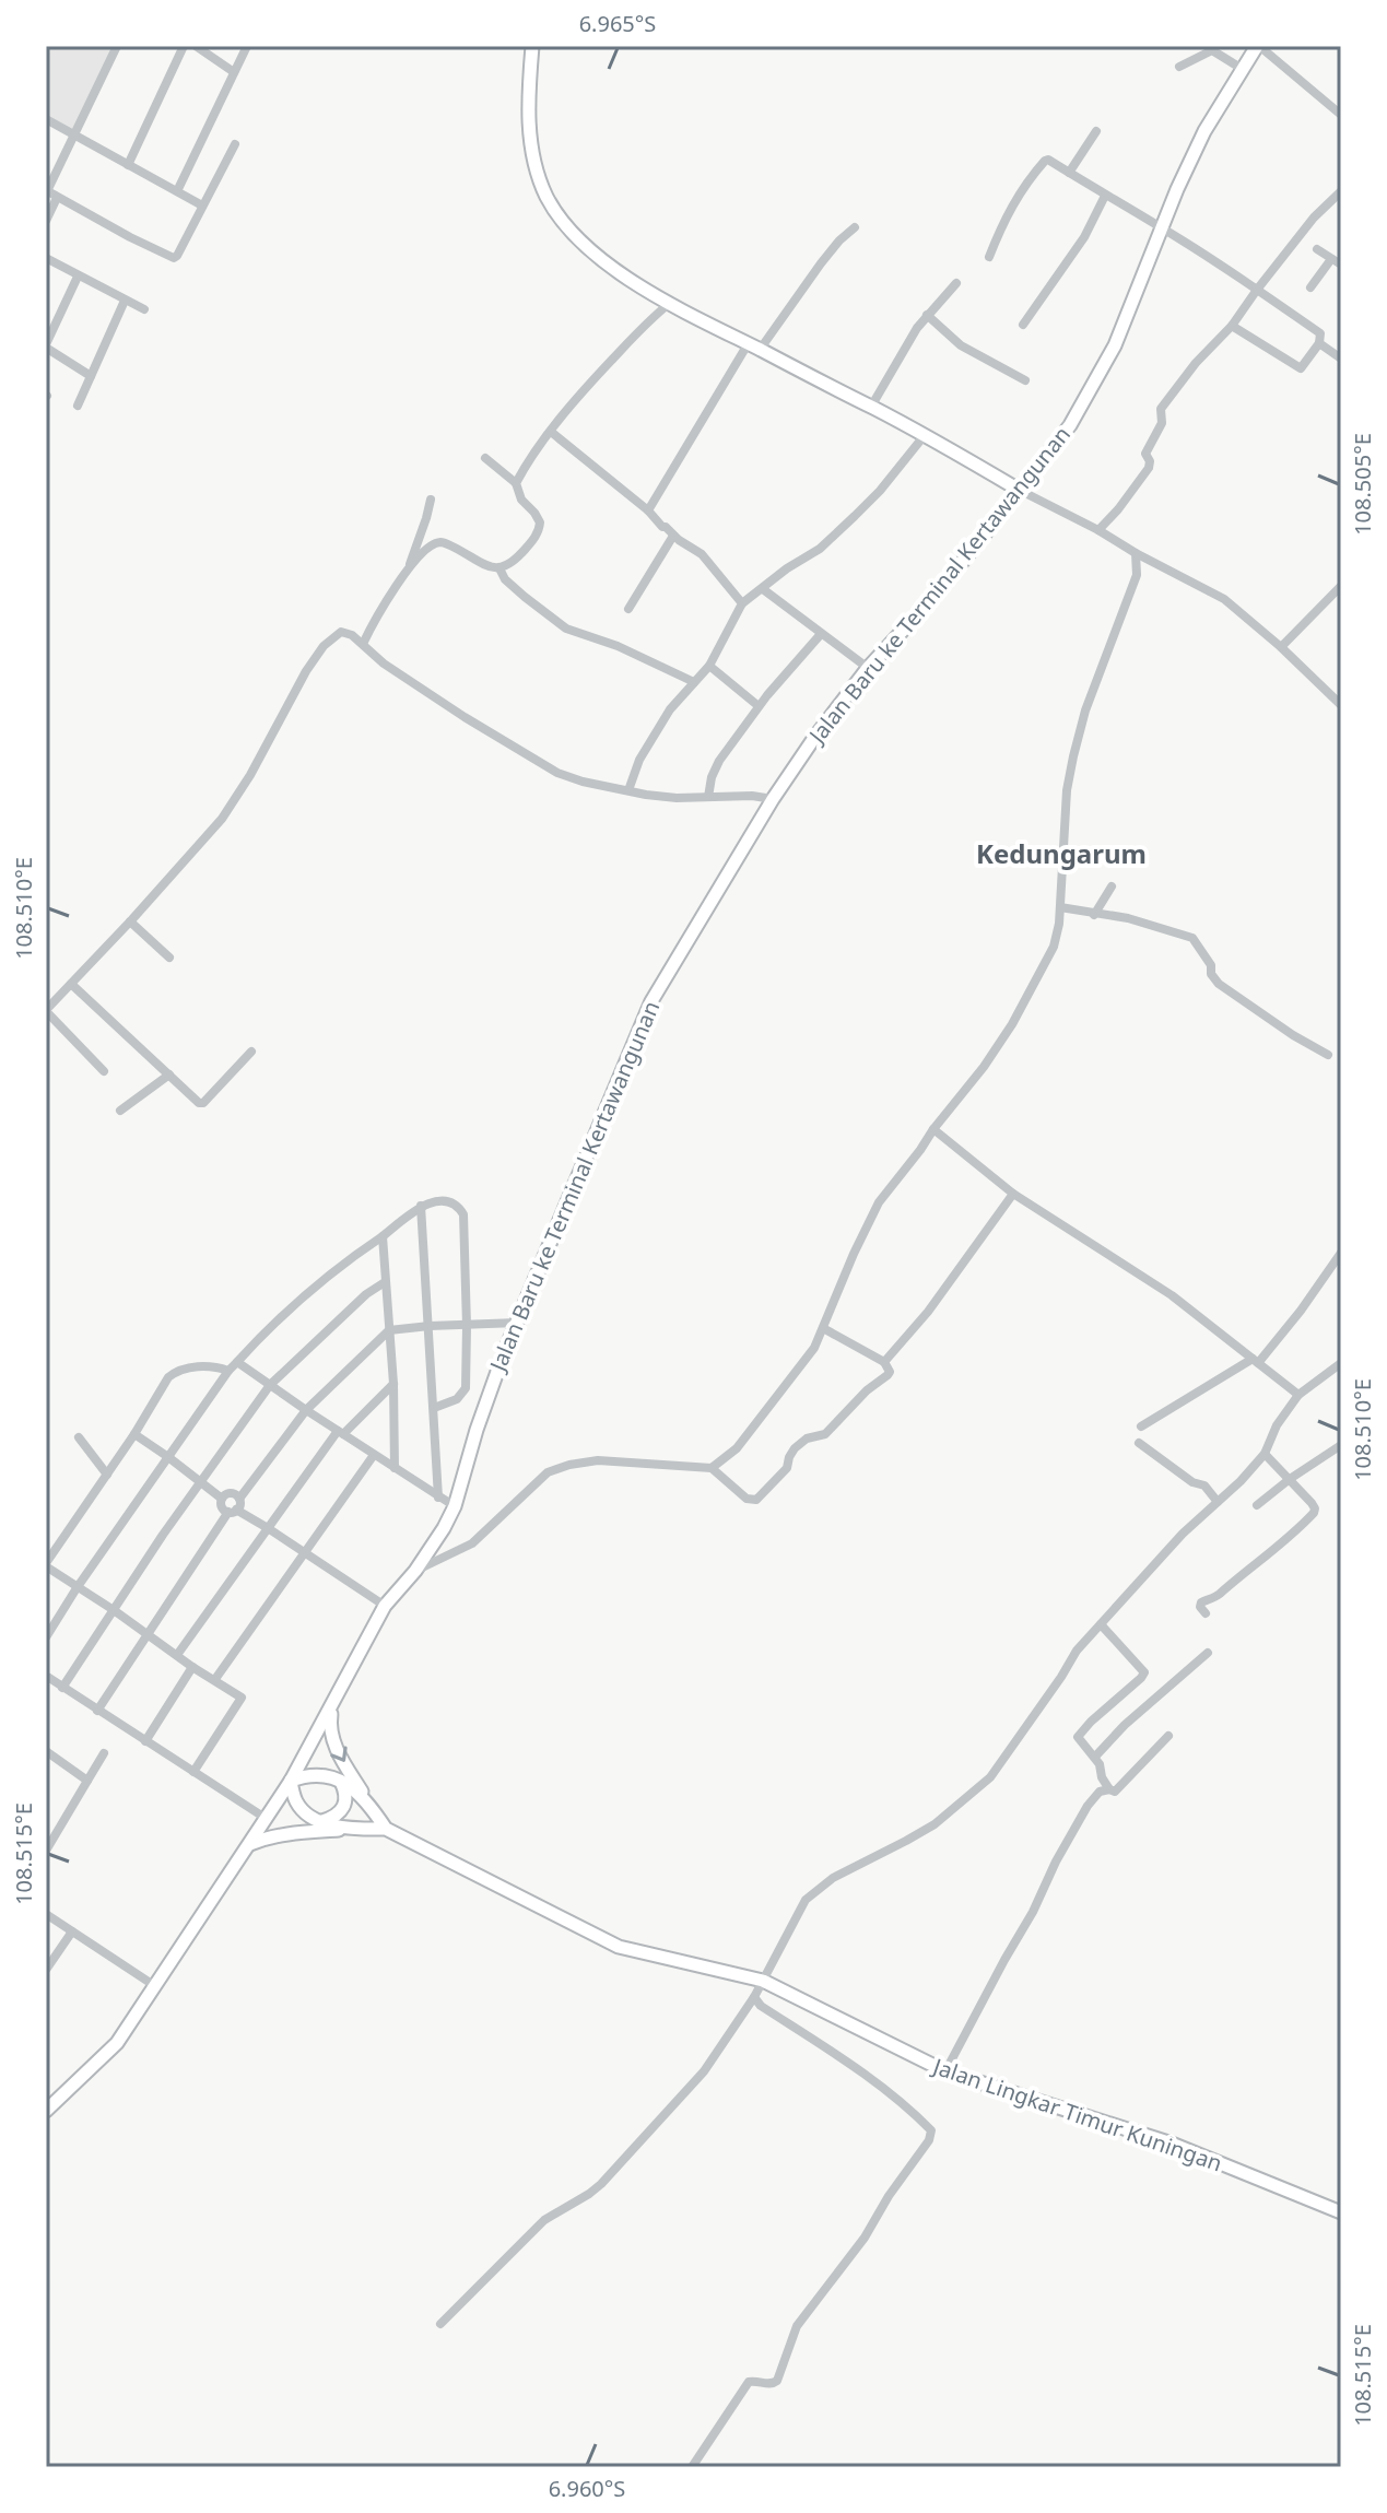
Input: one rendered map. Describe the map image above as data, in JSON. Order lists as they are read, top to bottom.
{
  "streets": {
    "main road": ["Jalan Baru ke Terminal Kertawangunan", "Jalan Lingkar Timur Kuningan"]
  },
  "crossings": [
    ["Jalan Baru ke Terminal Kertawangunan", "Jalan Lingkar Timur Kuningan"]
  ],
  "districts": ["Kedungarum"],
  "coordinates": [
    "6.965°S",
    "108.505°E",
    "108.510°E",
    "108.515°E",
    "6.960°S"
  ]
}
